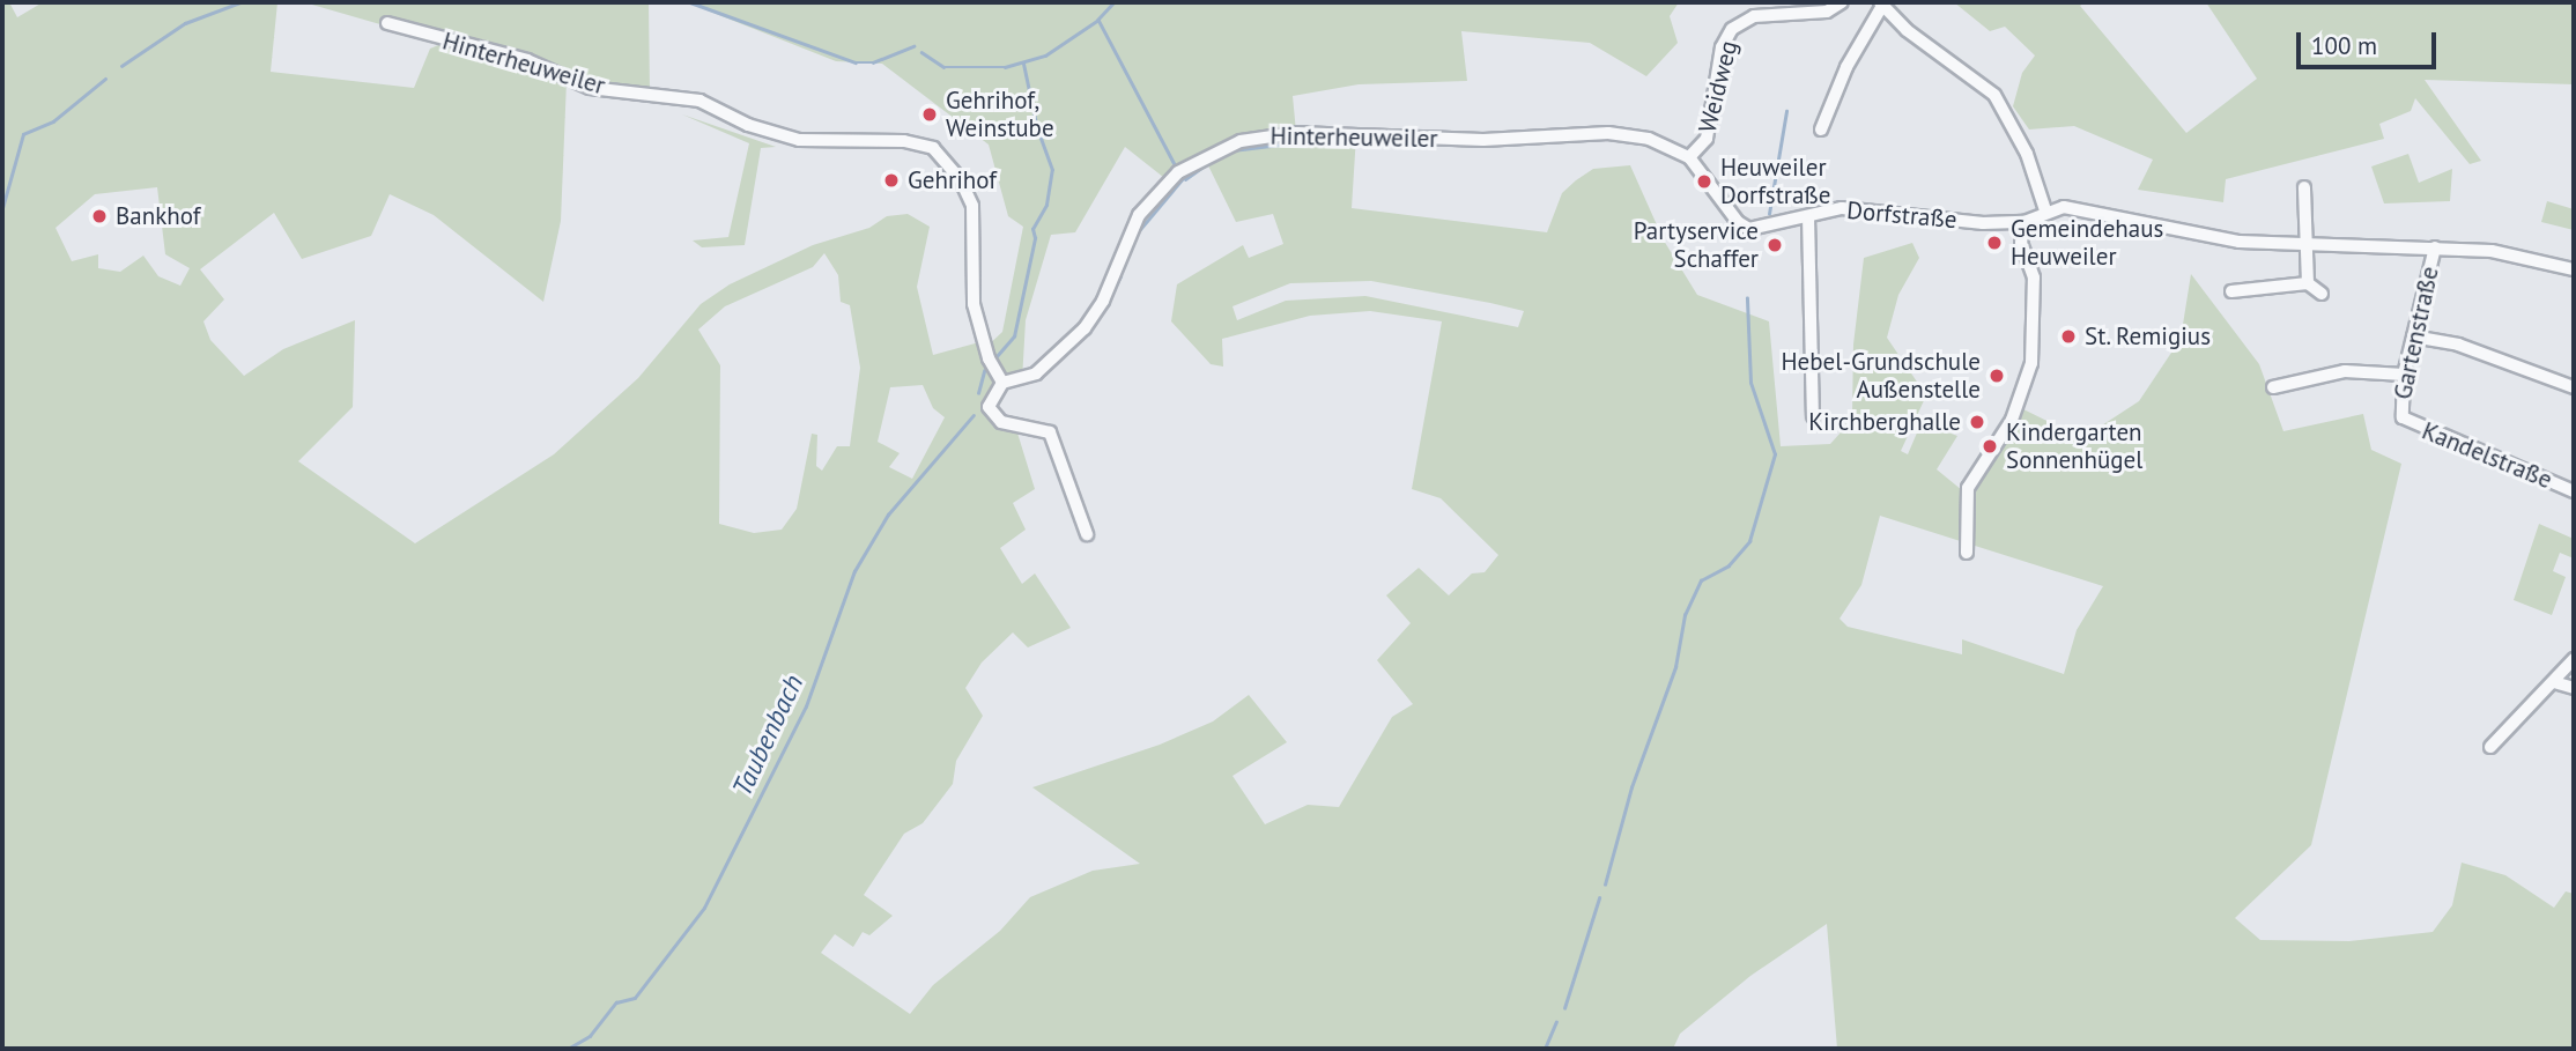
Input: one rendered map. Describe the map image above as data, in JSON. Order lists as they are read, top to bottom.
{
  "streets": {
    "street": [
      "Hinterheuweiler",
      "Weidweg",
      "Dorfstraße",
      "Gartenstraße",
      "Kandelstraße"
    ]
  },
  "crossings": [
    ["Hinterheuweiler", "Dorfstraße"],
    ["Weidweg", "Dorfstraße"],
    ["Gartenstraße", "Kandelstraße"]
  ],
  "water": ["Taubenbach"],
  "places": [
    "Gehrihof, Weinstube",
    "Gehrihof",
    "Heuweiler Dorfstraße",
    "Bankhof",
    "Gemeindehaus Heuweiler",
    "Partyservice Schaffer",
    "St. Remigius",
    "Hebel-Grundschule Außenstelle",
    "Kirchberghalle",
    "Kindergarten Sonnenhügel"
  ],
  "scale_bar": "100 m"
}
